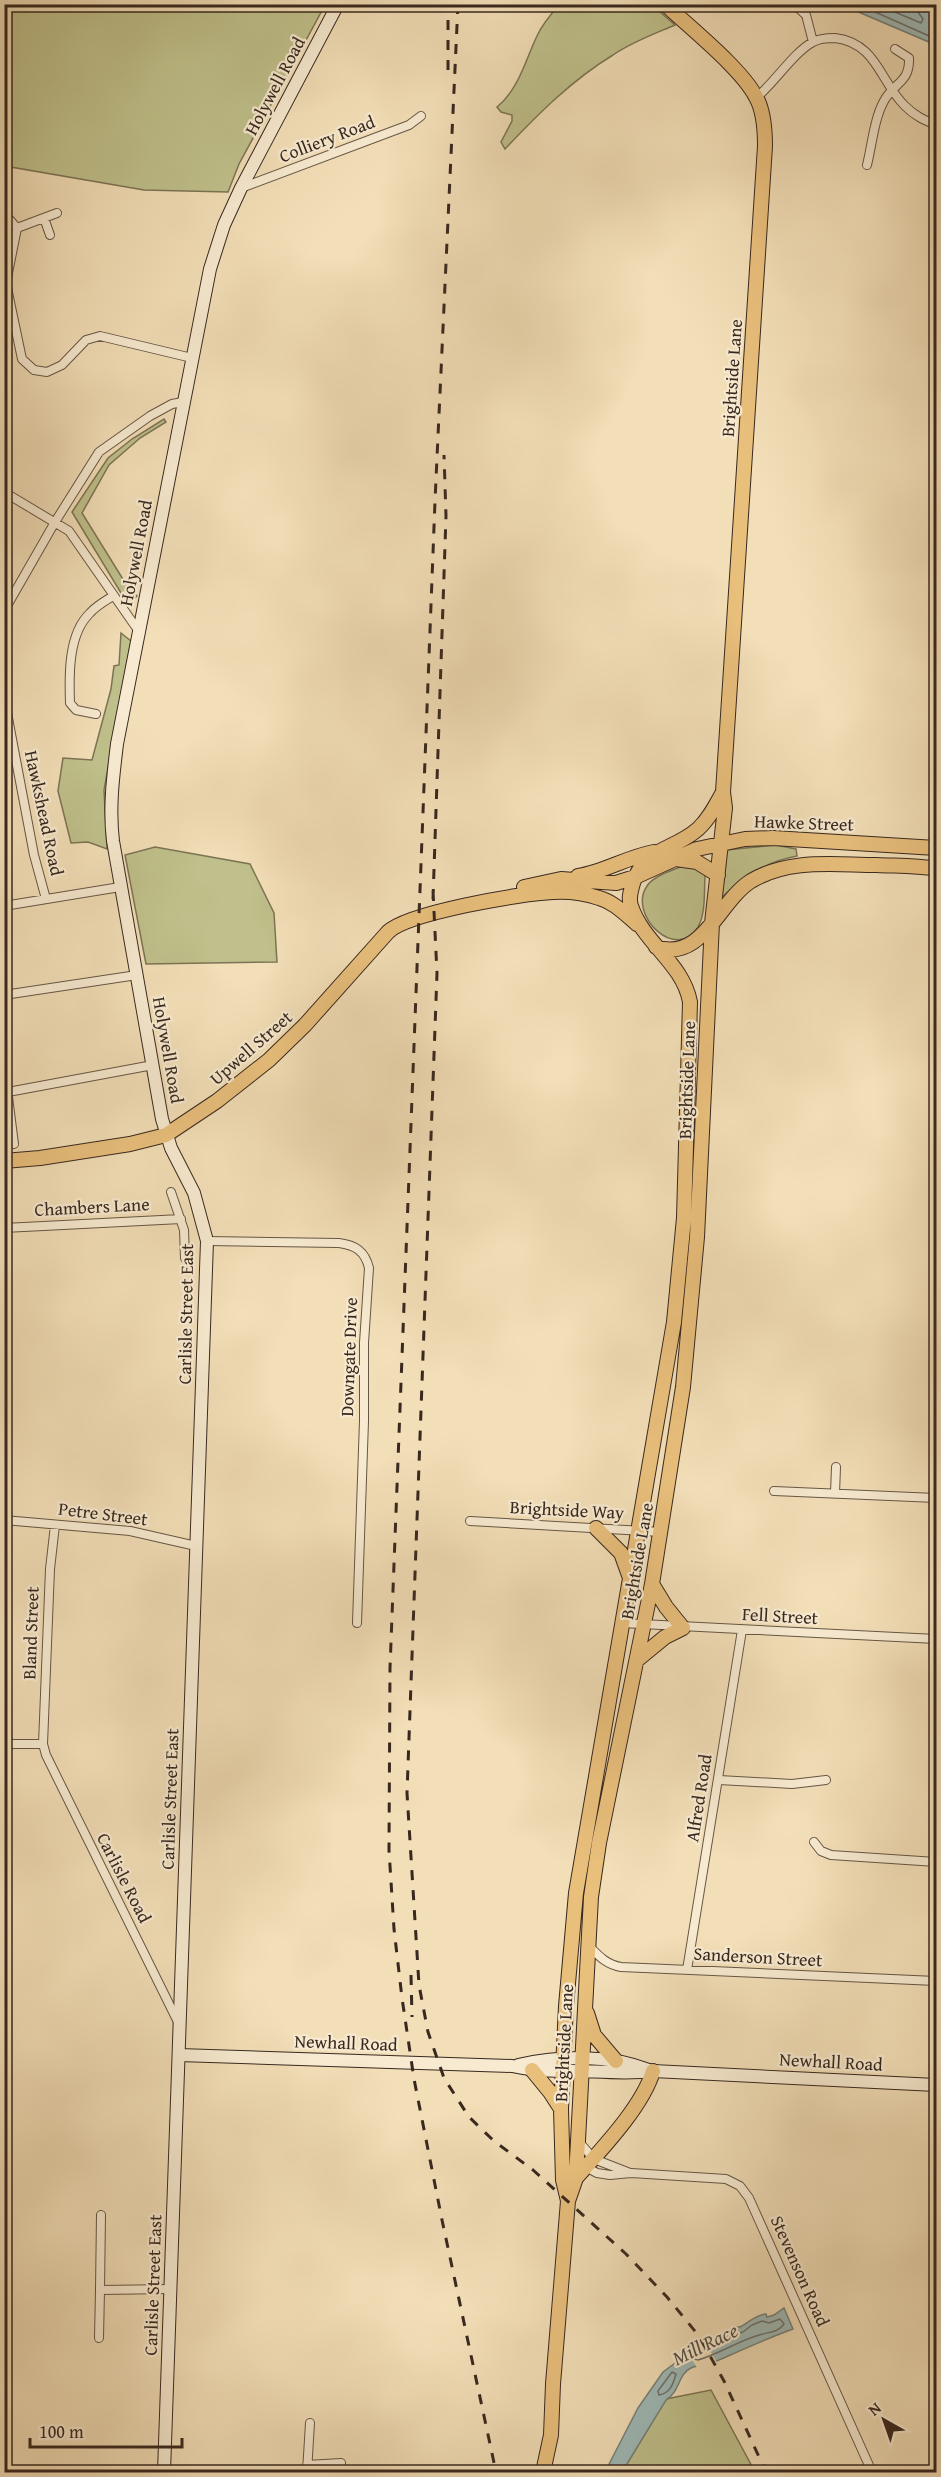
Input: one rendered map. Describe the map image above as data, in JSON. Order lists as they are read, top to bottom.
{
  "streets": {
    "main road": [
      "Holywell Road",
      "Brightside Lane",
      "Hawke Street",
      "Upwell Street",
      "Carlisle Street East",
      "Newhall Road"
    ],
    "street": [
      "Colliery Road",
      "Hawkshead Road",
      "Chambers Lane",
      "Downgate Drive",
      "Brightside Way",
      "Petre Street",
      "Fell Street",
      "Bland Street",
      "Alfred Road",
      "Carlisle Road",
      "Sanderson Street",
      "Stevenson Road"
    ]
  },
  "crossings": [
    ["Holywell Road", "Colliery Road"],
    ["Holywell Road", "Upwell Street"],
    ["Holywell Road", "Carlisle Street East"],
    ["Brightside Lane", "Hawke Street"],
    ["Brightside Lane", "Upwell Street"],
    ["Brightside Lane", "Brightside Way"],
    ["Brightside Lane", "Fell Street"],
    ["Brightside Lane", "Sanderson Street"],
    ["Brightside Lane", "Newhall Road"],
    ["Brightside Lane", "Stevenson Road"],
    ["Hawke Street", "Upwell Street"],
    ["Upwell Street", "Carlisle Street East"],
    ["Carlisle Street East", "Downgate Drive"],
    ["Carlisle Street East", "Petre Street"],
    ["Carlisle Street East", "Carlisle Road"],
    ["Carlisle Street East", "Newhall Road"],
    ["Petre Street", "Bland Street"],
    ["Fell Street", "Alfred Road"],
    ["Bland Street", "Carlisle Road"],
    ["Alfred Road", "Sanderson Street"]
  ],
  "water": ["Mill Race"],
  "scale_bar": "100 m",
  "north": "top left"
}
